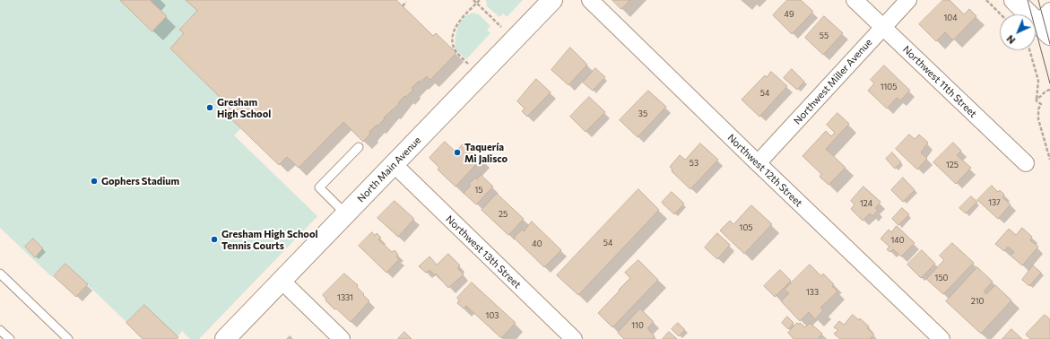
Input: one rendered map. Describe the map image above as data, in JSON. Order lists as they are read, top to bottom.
{
  "streets": {
    "street": [
      "Northwest Miller Avenue",
      "Northwest 11th Street",
      "North Main Avenue",
      "Northwest 12th Street",
      "Northwest 13th Street"
    ]
  },
  "crossings": [
    ["Northwest Miller Avenue", "Northwest 11th Street"],
    ["Northwest Miller Avenue", "Northwest 12th Street"],
    ["North Main Avenue", "Northwest 13th Street"]
  ],
  "places": [
    "Gresham High School",
    "Taquería Mi Jalisco",
    "Gophers Stadium",
    "Gresham High School Tennis Courts"
  ],
  "house_numbers": [
    "49",
    "104",
    "55",
    "1105",
    "54",
    "35",
    "53",
    "125",
    "15",
    "137",
    "124",
    "25",
    "105",
    "140",
    "54",
    "40",
    "150",
    "133",
    "1331",
    "210",
    "103",
    "110"
  ],
  "north": "bottom left"
}
